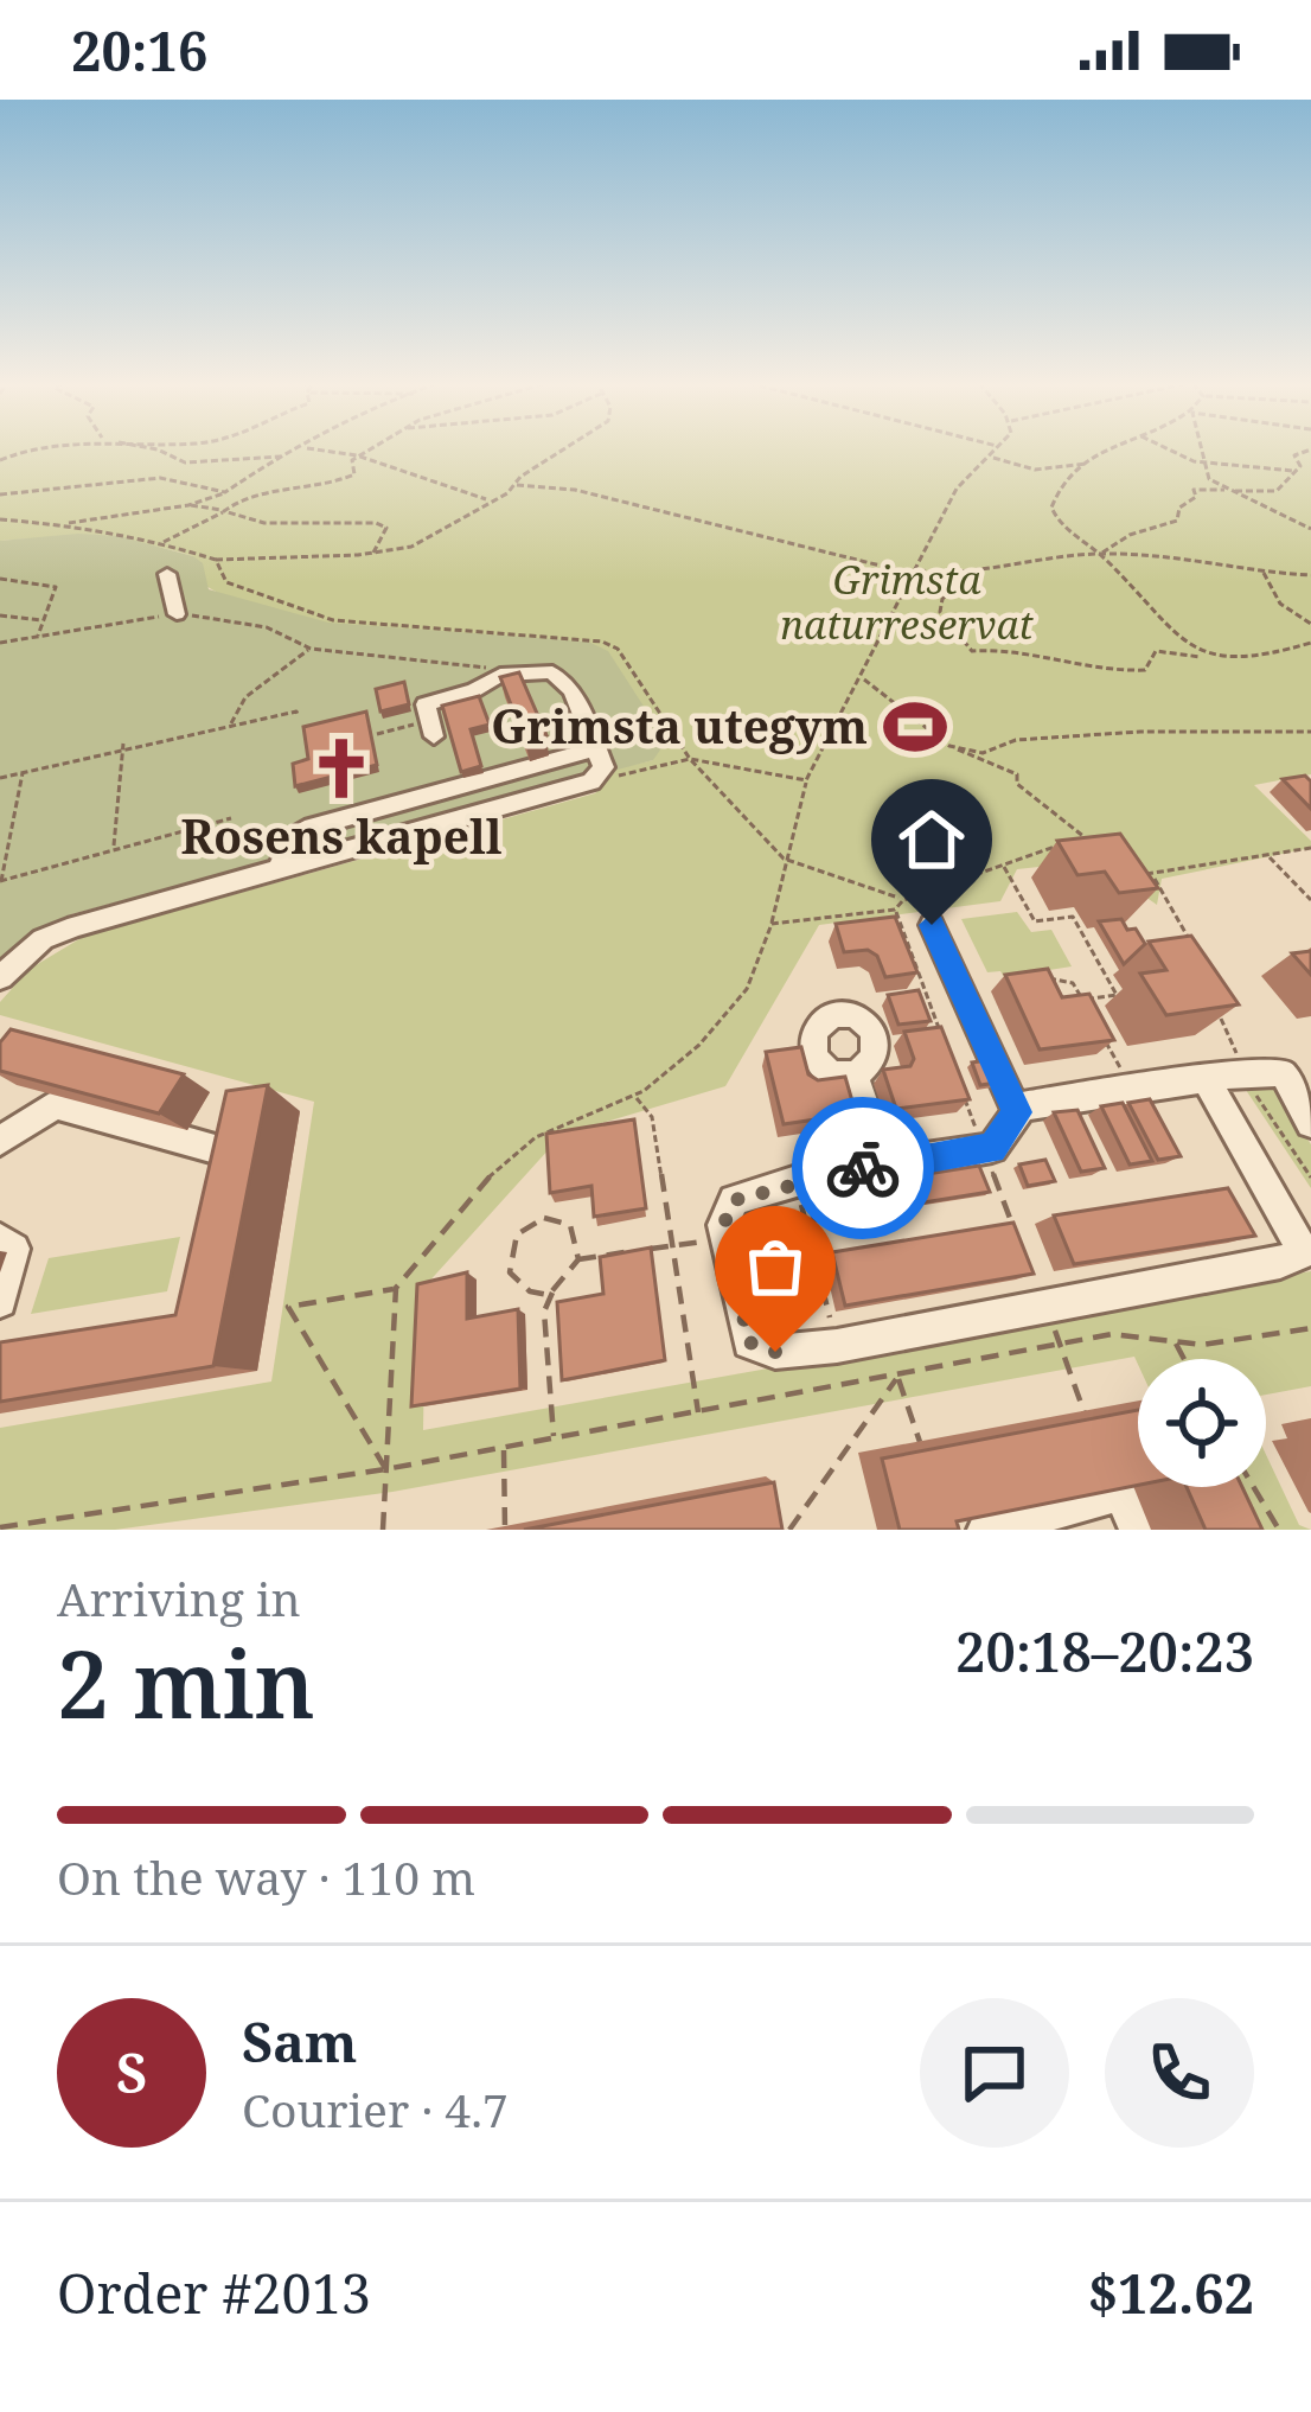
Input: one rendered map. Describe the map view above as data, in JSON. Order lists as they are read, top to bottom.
{
  "parks": ["Grimsta naturreservat"],
  "places": {
    "sports": ["Grimsta utegym"],
    "church": ["Rosens kapell"]
  },
  "page": {
    "status": "20:16",
    "heading": ["2 min", "Arriving in", "20:18–20:23"],
    "panel": [
      "Sam",
      "Courier · 4.7",
      "Order #2013",
      "$12.62"
    ],
    "bar": "On the way · 110 m",
    "round": "S"
  }
}
